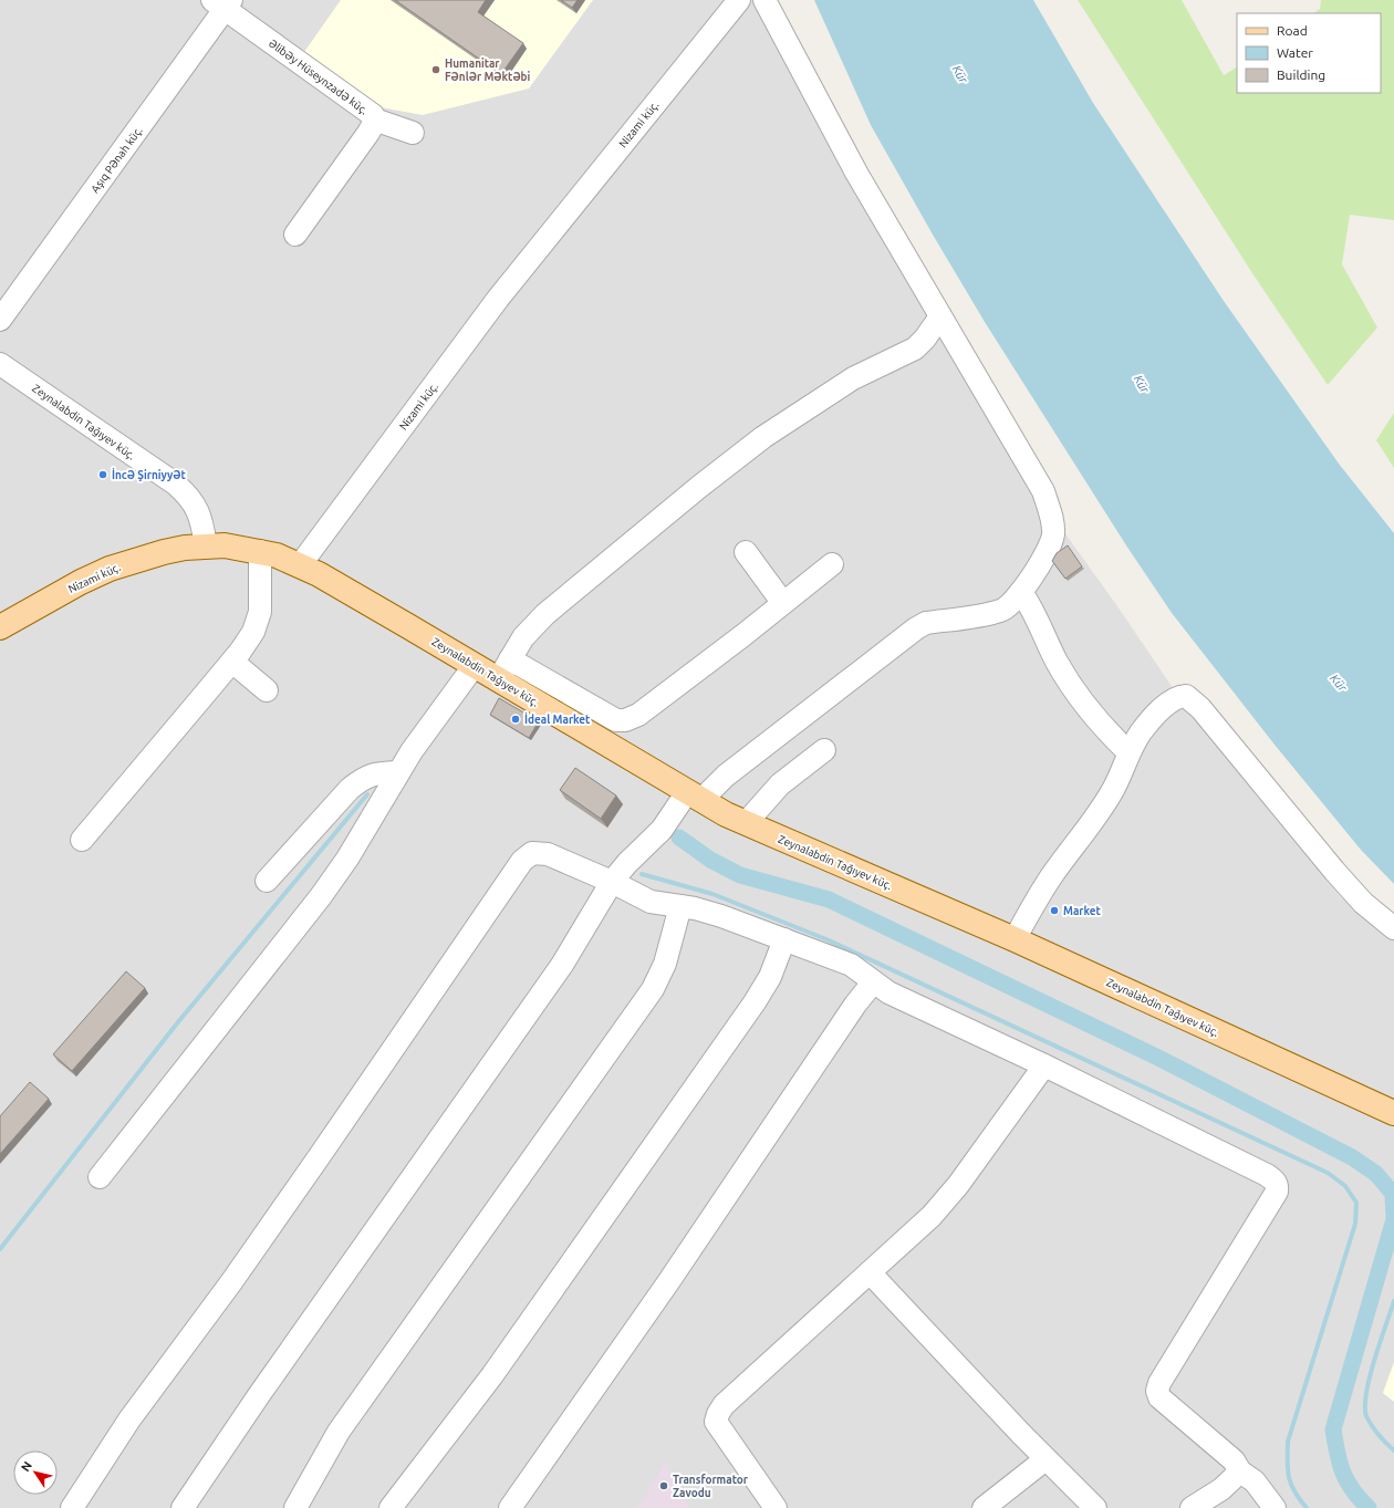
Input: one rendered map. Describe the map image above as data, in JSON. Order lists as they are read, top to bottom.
{
  "streets": {
    "main road": ["Nizami küç.", "Zeynalabdin Tağıyev küç."],
    "street": ["Əlibəy Hüseynzadə küç.", "Aşıq Pənah küç."]
  },
  "crossings": [
    ["Əlibəy Hüseynzadə küç.", "Aşıq Pənah küç."],
    ["Nizami küç.", "Zeynalabdin Tağıyev küç."]
  ],
  "water": ["Kür"],
  "places": [
    "Humanitar Fənlər Məktəbi",
    "İncə Şirniyyət",
    "İdeal Market",
    "Market",
    "Transformator Zavodu"
  ],
  "legend": ["Road", "Water", "Building"],
  "north": "top left"
}
